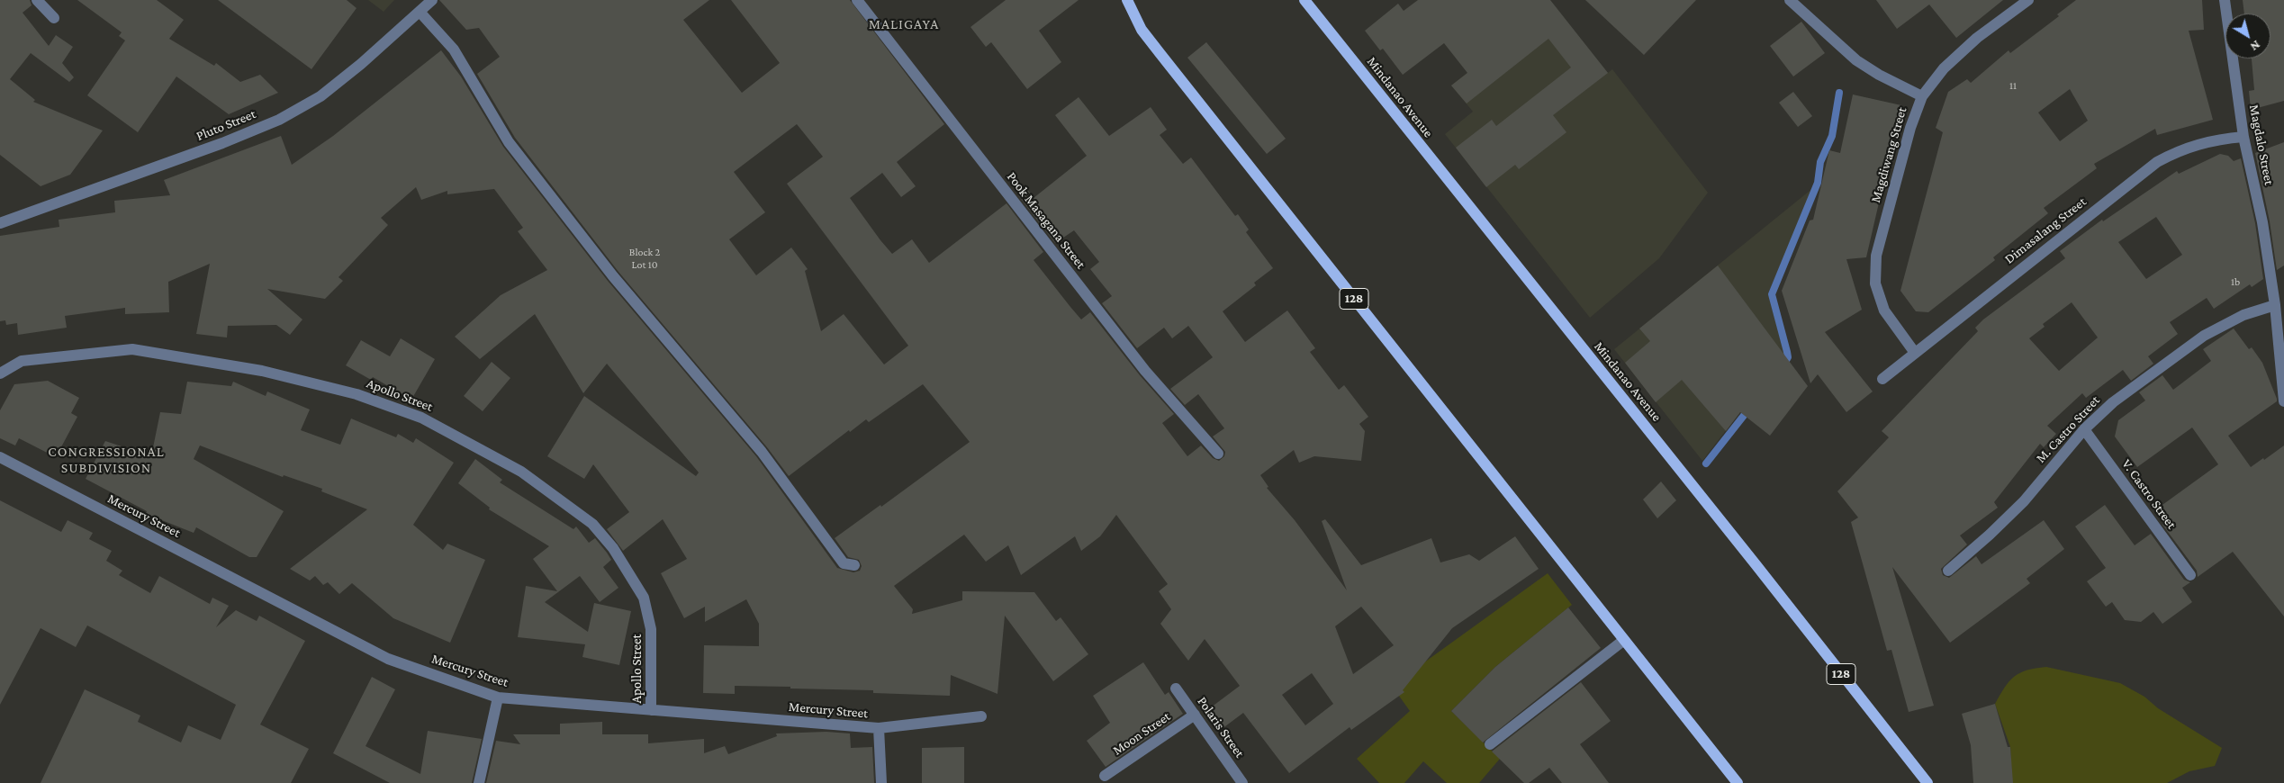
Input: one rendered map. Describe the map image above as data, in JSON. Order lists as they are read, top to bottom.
{
  "streets": {
    "main road": ["Mindanao Avenue", "128"],
    "street": [
      "Pluto Street",
      "Magdalo Street",
      "Magdiwang Street",
      "Pook Masagana Street",
      "Dimasalang Street",
      "Apollo Street",
      "M. Castro Street",
      "V. Castro Street",
      "Mercury Street",
      "Polaris Street",
      "Moon Street"
    ]
  },
  "crossings": [
    ["Magdalo Street", "Dimasalang Street"],
    ["Magdalo Street", "M. Castro Street"],
    ["Magdiwang Street", "Dimasalang Street"],
    ["Apollo Street", "Mercury Street"],
    ["M. Castro Street", "V. Castro Street"],
    ["Polaris Street", "Moon Street"]
  ],
  "districts": ["MALIGAYA", "CONGRESSIONAL SUBDIVISION"],
  "house_numbers": ["11", "Block 2 Lot 10", "1b"],
  "north": "bottom right"
}
